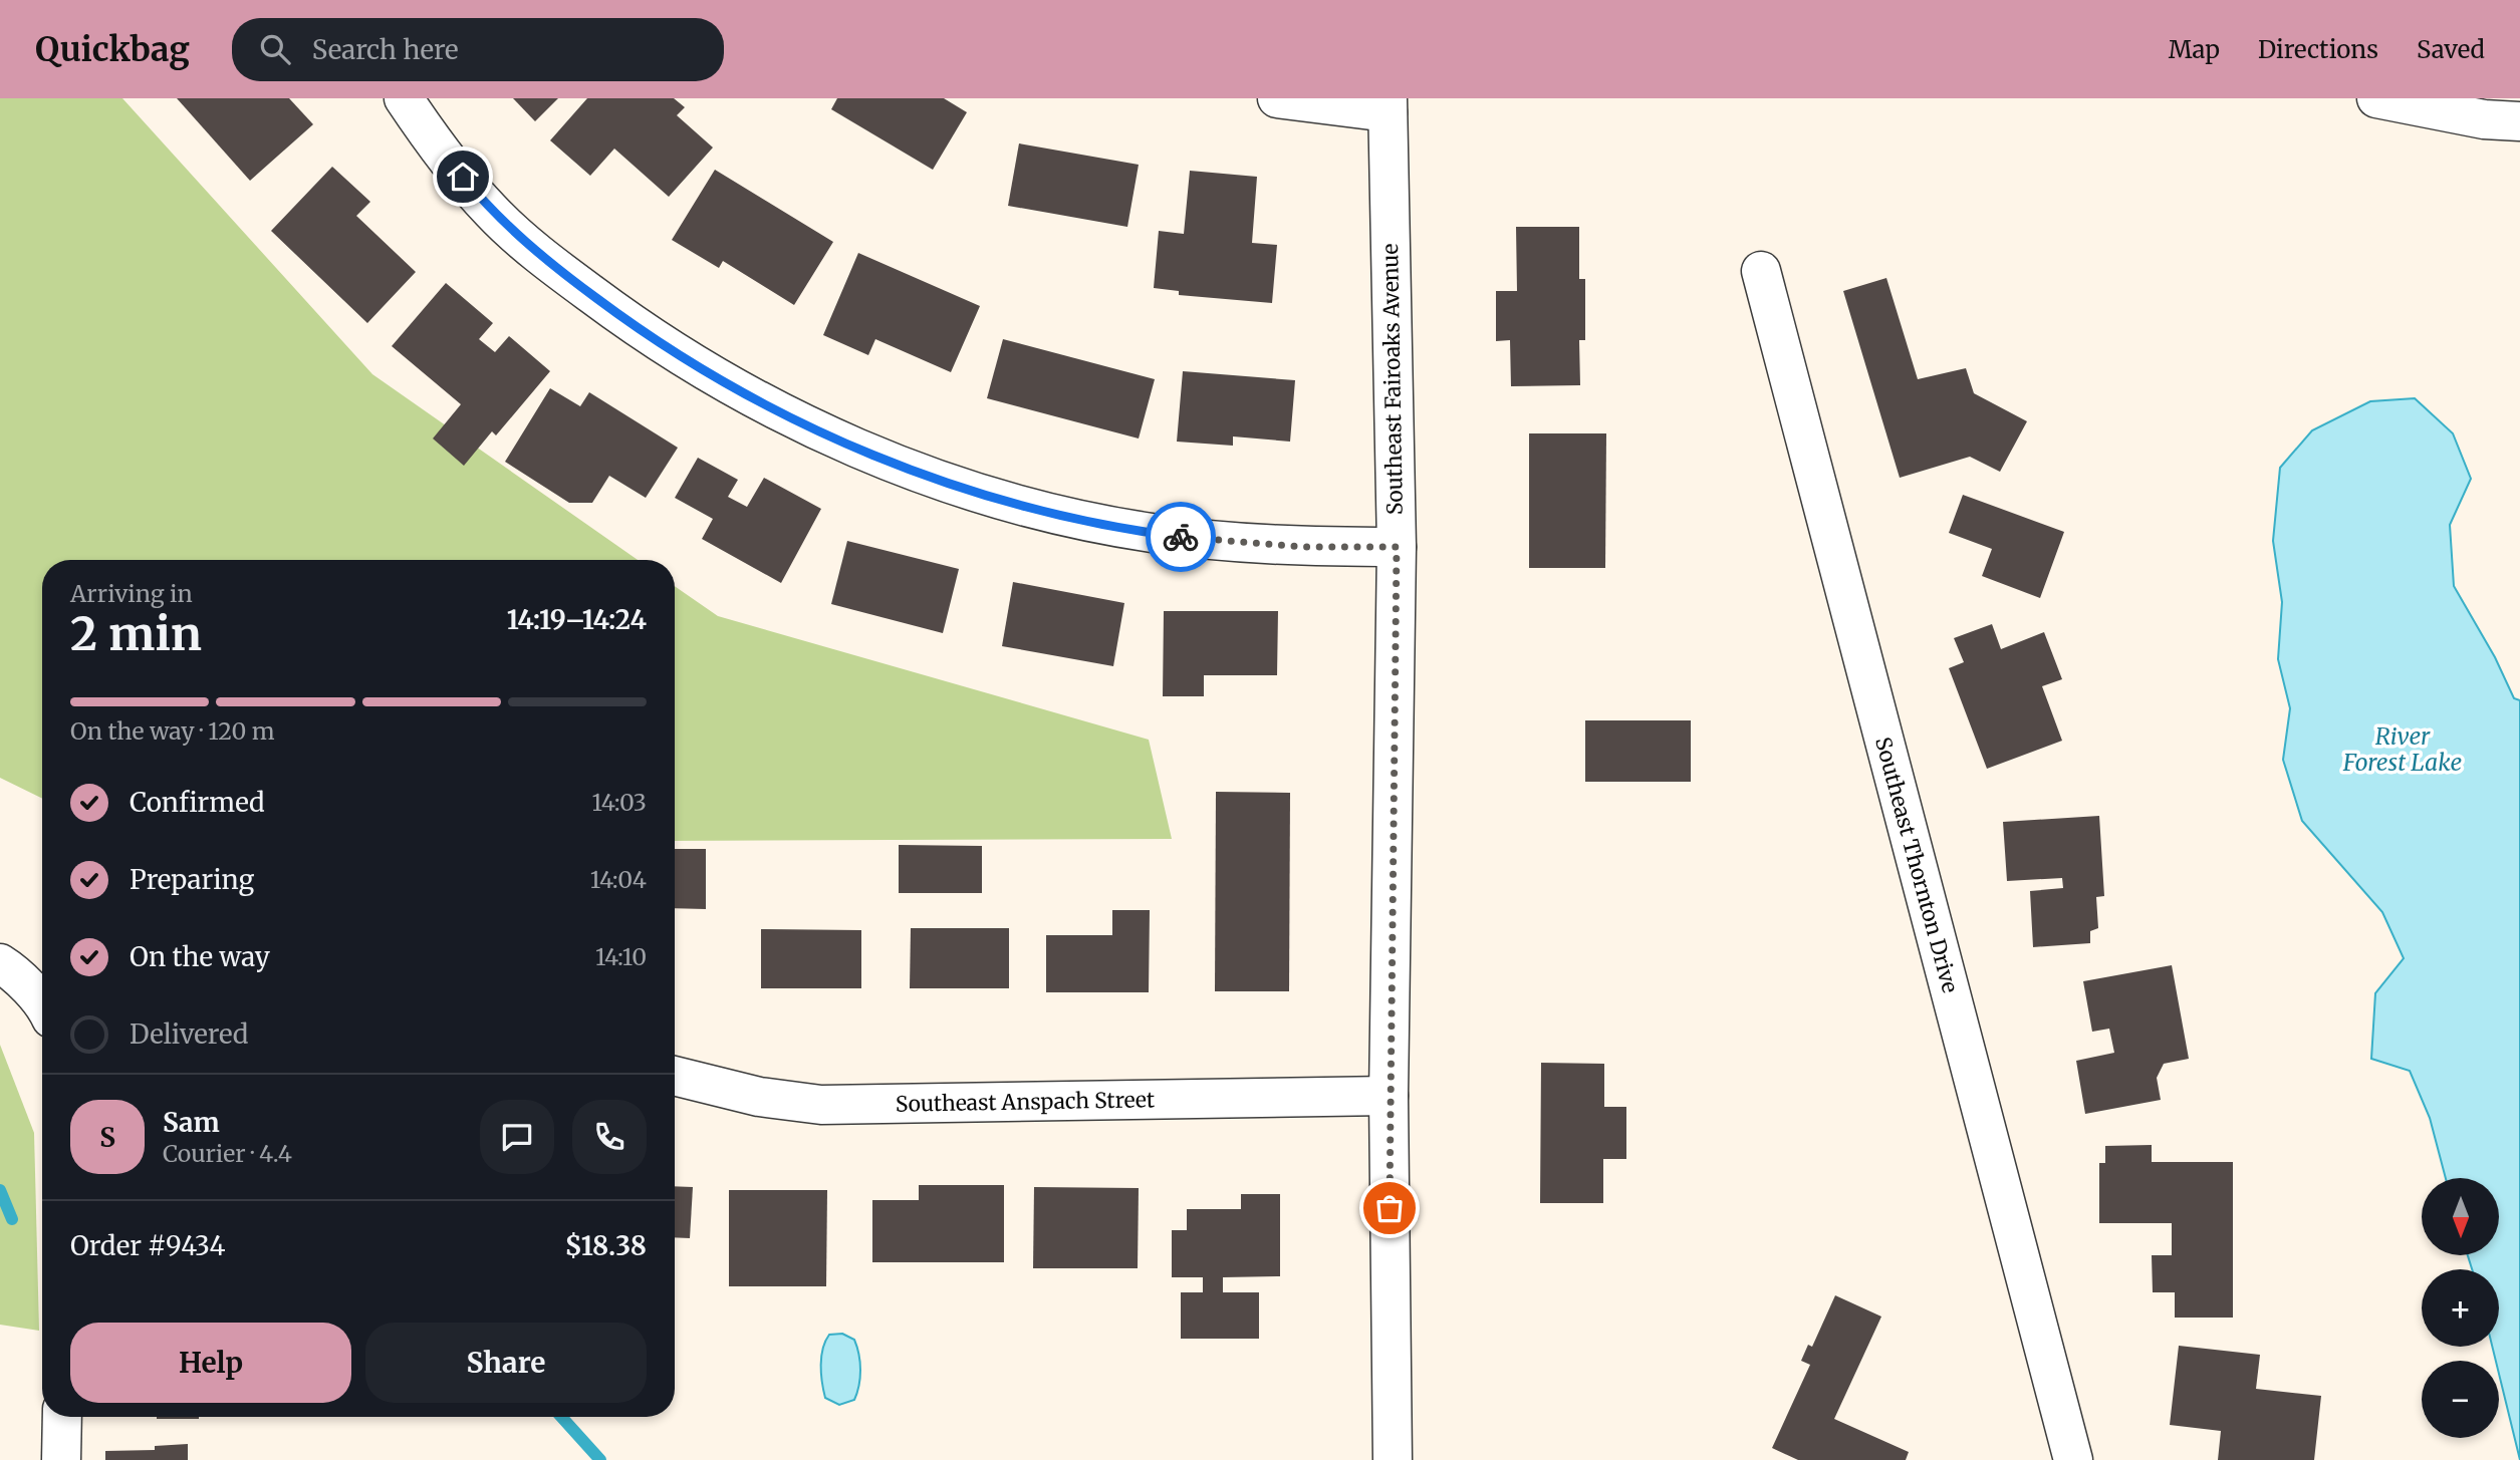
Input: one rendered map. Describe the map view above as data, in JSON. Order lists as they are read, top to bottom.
{
  "streets": {
    "street": ["Southeast Fairoaks Avenue", "Southeast Thornton Drive", "Southeast Anspach Street"]
  },
  "crossings": [
    ["Southeast Fairoaks Avenue", "Southeast Anspach Street"]
  ],
  "water": ["River Forest Lake"],
  "north": "bottom",
  "page": {
    "header": "Quickbag",
    "search": "Search here",
    "nav": ["Map", "Directions", "Saved"],
    "heading": ["2 min", "Arriving in", "14:19–14:24"],
    "panel": [
      "Sam",
      "Courier · 4.4",
      "Order #9434",
      "$18.38"
    ],
    "bar": "On the way · 120 m",
    "list": [
      ["Confirmed", "14:03"],
      ["Preparing", "14:04"],
      ["On the way", "14:10"],
      "Delivered"
    ],
    "round": "S",
    "map_buttons": ["+", "−"],
    "buttons": ["Help", "Share"]
  }
}
